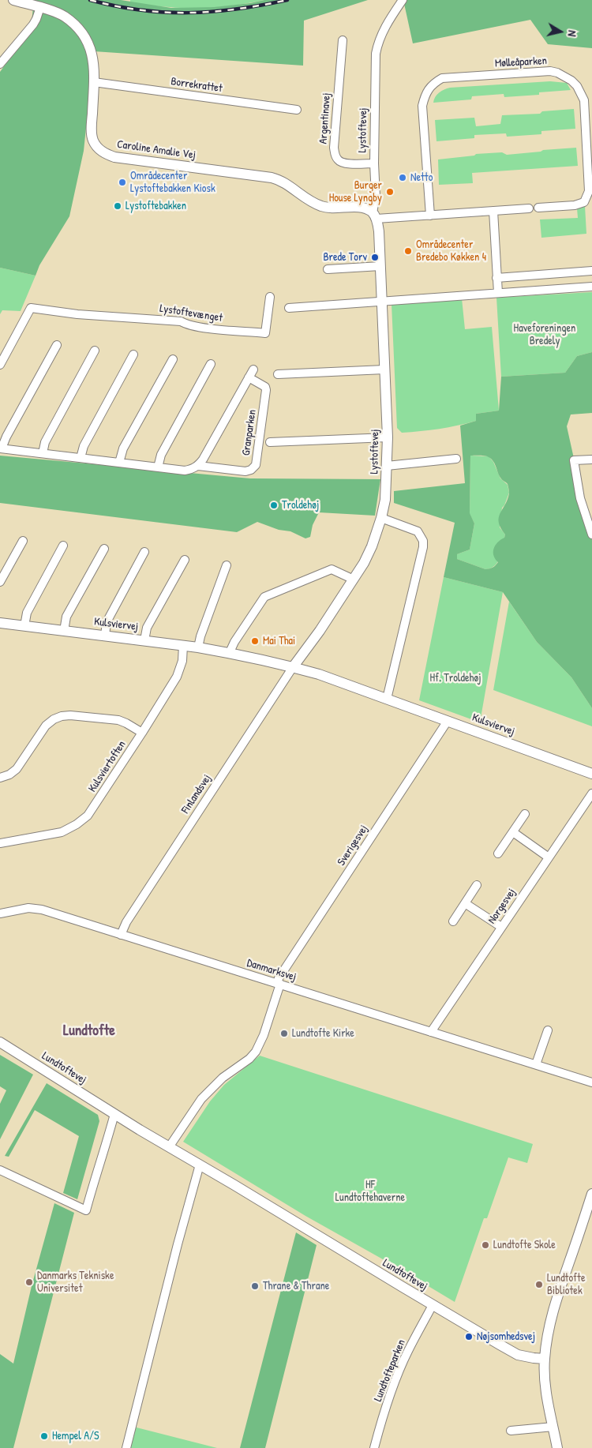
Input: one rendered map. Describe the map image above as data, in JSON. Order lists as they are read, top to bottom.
{
  "streets": {
    "street": [
      "Mølleåparken",
      "Borrekrattet",
      "Argentinavej",
      "Lystoftevej",
      "Caroline Amalie Vej",
      "Lystoftevænget",
      "Granparken",
      "Kulsviervej",
      "Kulsviertoften",
      "Finlandsvej",
      "Sverigesvej",
      "Norgesvej",
      "Danmarksvej",
      "Lundtoftevej",
      "Lundtofteparken"
    ]
  },
  "crossings": [
    ["Borrekrattet", "Caroline Amalie Vej"],
    ["Argentinavej", "Lystoftevej"],
    ["Lystoftevej", "Caroline Amalie Vej"],
    ["Lystoftevej", "Kulsviervej"],
    ["Lystoftevej", "Finlandsvej"],
    ["Kulsviervej", "Kulsviertoften"],
    ["Kulsviervej", "Finlandsvej"],
    ["Kulsviervej", "Sverigesvej"],
    ["Finlandsvej", "Danmarksvej"],
    ["Sverigesvej", "Danmarksvej"],
    ["Sverigesvej", "Lundtoftevej"],
    ["Norgesvej", "Danmarksvej"],
    ["Lundtoftevej", "Lundtofteparken"]
  ],
  "districts": ["Lundtofte"],
  "parks": ["Haveforeningen Bredely", "Hf. Troldehøj", "HF Lundtoftehaverne"],
  "places": [
    "Netto",
    "Områdecenter Lystoftebakken Kiosk",
    "Burger House Lyngby",
    "Lystoftebakken",
    "Områdecenter Bredebo Køkken 4",
    "Brede Torv",
    "Troldehøj",
    "Mai Thai",
    "Lundtofte Kirke",
    "Lundtofte Skole",
    "Danmarks Tekniske Universitet",
    "Lundtofte Bibliotek",
    "Thrane & Thrane",
    "Nøjsomhedsvej",
    "Hempel A/S"
  ],
  "north": "right"
}
